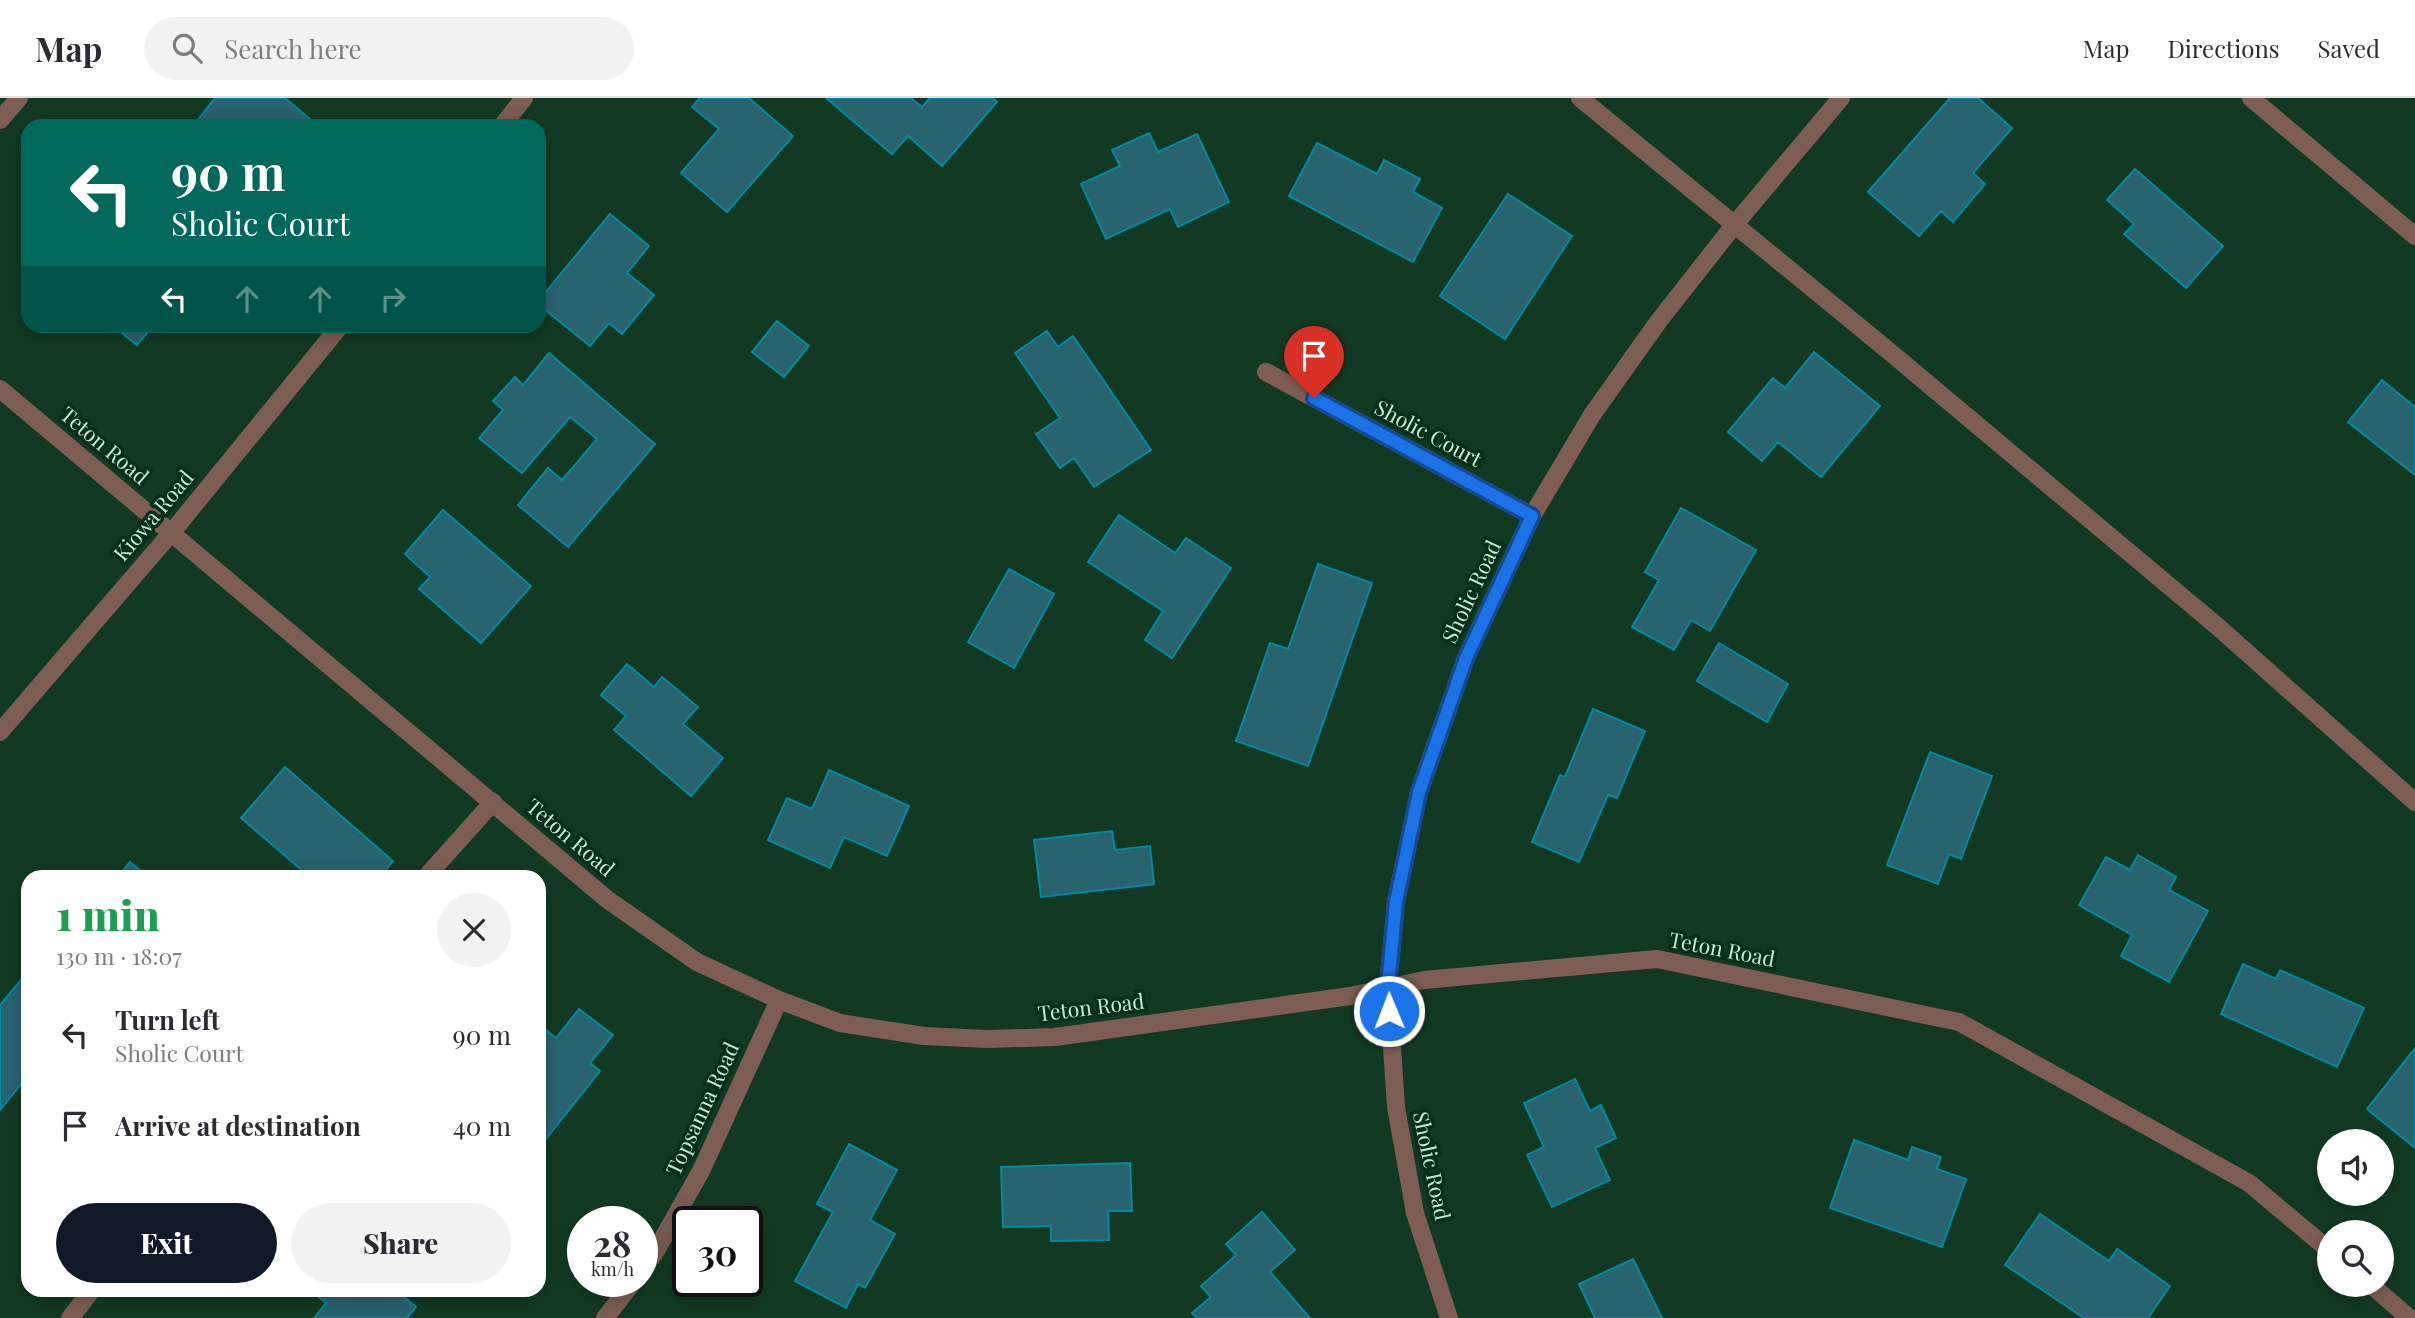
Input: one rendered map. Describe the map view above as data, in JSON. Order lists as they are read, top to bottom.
{
  "streets": {
    "street": [
      "Sholic Court",
      "Teton Road",
      "Kiowa Road",
      "Sholic Road",
      "Topsanna Road"
    ]
  },
  "crossings": [
    ["Sholic Court", "Sholic Road"],
    ["Teton Road", "Kiowa Road"],
    ["Teton Road", "Sholic Road"],
    ["Teton Road", "Topsanna Road"]
  ],
  "page": {
    "header": "Map",
    "search": "Search here",
    "nav": ["Map", "Directions", "Saved"],
    "turn": ["90 m", "Sholic Court"],
    "heading": ["1 min", "130 m · 18:07"],
    "list": [
      {
        "name": "Turn left",
        "note": "Sholic Court",
        "value": "90 m"
      },
      {
        "name": "Arrive at destination",
        "value": "40 m"
      }
    ],
    "buttons": ["Exit", "Share"],
    "speed": "28 km/h",
    "limit": "30"
  }
}
